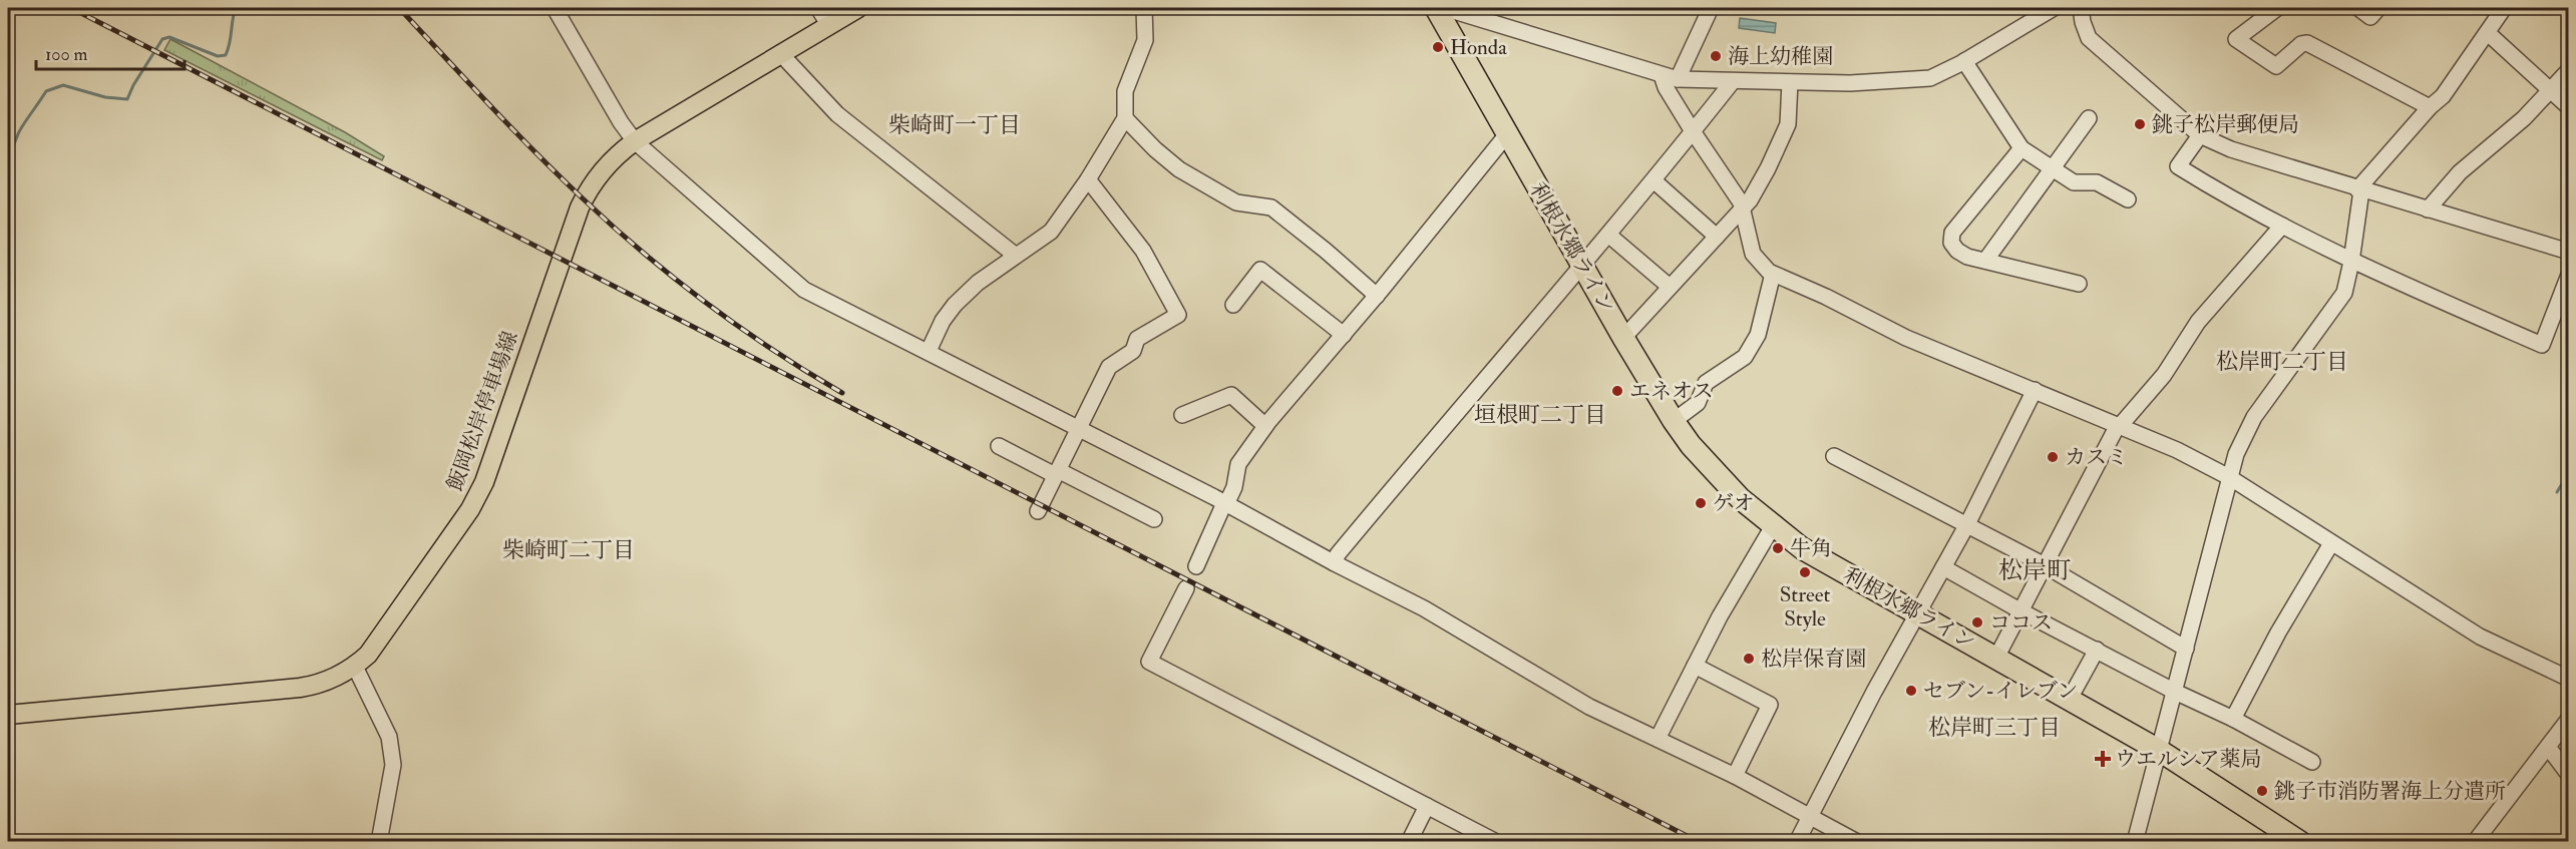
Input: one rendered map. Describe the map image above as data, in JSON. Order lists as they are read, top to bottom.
{
  "streets": {
    "highway": ["利根水郷ライン"],
    "main road": ["飯岡松岸停車場線"]
  },
  "districts": [
    "柴崎町一丁目",
    "松岸町二丁目",
    "垣根町二丁目",
    "柴崎町二丁目",
    "松岸町",
    "松岸町三丁目"
  ],
  "places": {
    "other": [
      "Honda",
      "海上幼稚園",
      "銚子松岸郵便局",
      "エネオス",
      "カスミ",
      "ゲオ",
      "牛角",
      "Street Style",
      "ココス",
      "松岸保育園",
      "セブン-イレブン",
      "銚子市消防署海上分遣所"
    ],
    "health": ["ウエルシア薬局"]
  },
  "scale_bar": "100 m"
}
